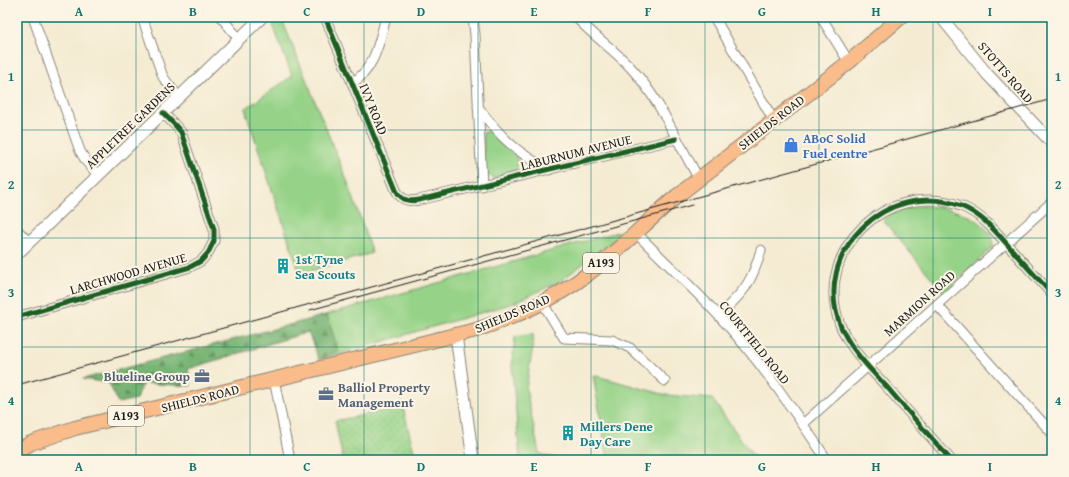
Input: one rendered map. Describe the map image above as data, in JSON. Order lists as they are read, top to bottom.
{
  "streets": {
    "main road": ["SHIELDS ROAD", "A193"],
    "street": [
      "STOTTS ROAD",
      "IVY ROAD",
      "APPLETREE GARDENS",
      "LABURNUM AVENUE",
      "LARCHWOOD AVENUE",
      "MARMION ROAD",
      "COURTFIELD ROAD"
    ]
  },
  "crossings": [
    ["IVY ROAD", "LABURNUM AVENUE"],
    ["SHIELDS ROAD", "COURTFIELD ROAD"],
    ["APPLETREE GARDENS", "LARCHWOOD AVENUE"],
    ["MARMION ROAD", "COURTFIELD ROAD"]
  ],
  "places": {
    "shop": ["ABoC Solid Fuel centre"],
    "building": ["1st Tyne Sea Scouts", "Millers Dene Day Care"],
    "office": ["Blueline Group", "Balliol Property Management"]
  },
  "grid": {
    "columns": [
      "A",
      "B",
      "C",
      "D",
      "E",
      "F",
      "G",
      "H",
      "I"
    ],
    "rows": [
      "1",
      "2",
      "3",
      "4"
    ]
  }
}
